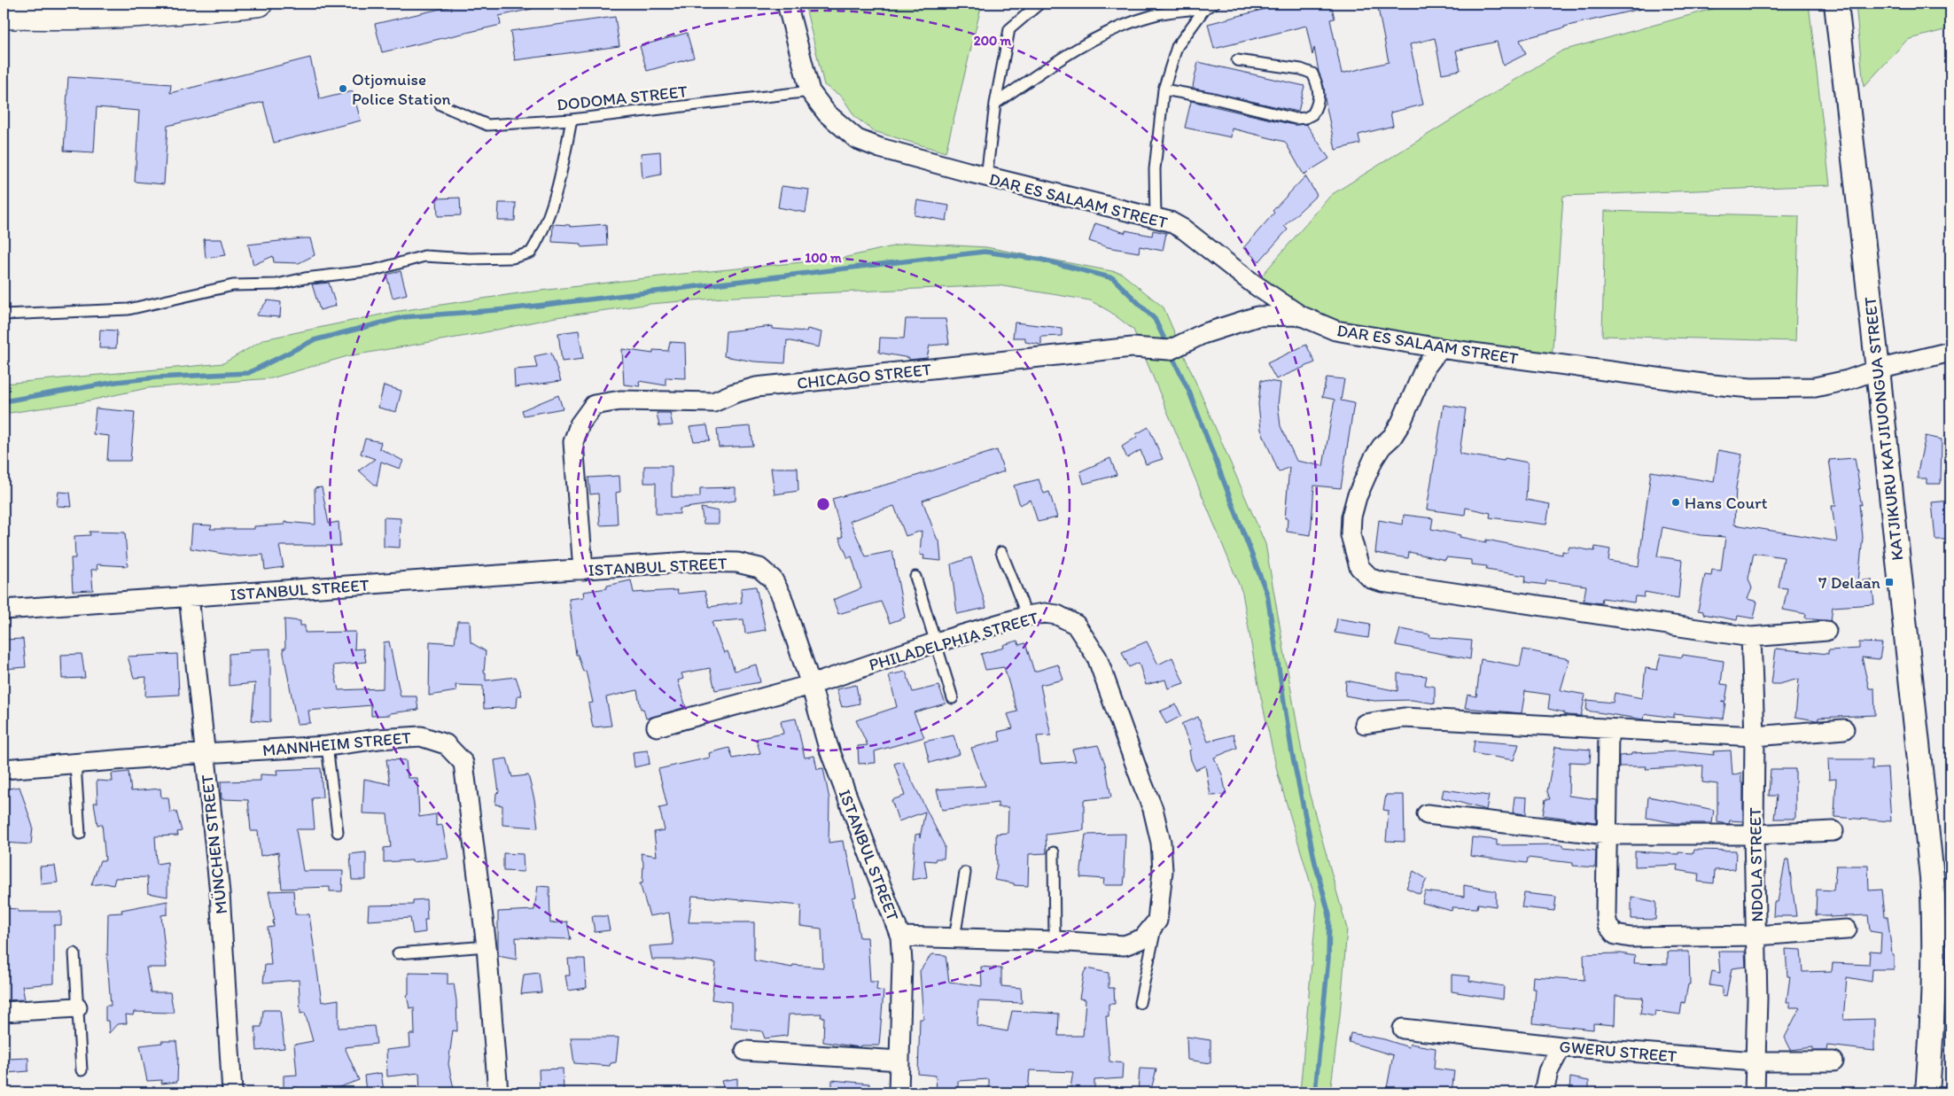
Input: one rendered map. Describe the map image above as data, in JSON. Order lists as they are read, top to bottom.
{
  "streets": {
    "street": [
      "DAR ES SALAAM STREET",
      "CHICAGO STREET",
      "KATJIKURU KATJIUONGUA STREET",
      "ISTANBUL STREET",
      "PHILADELPHIA STREET",
      "MANNHEIM STREET",
      "MÜNCHEN STREET",
      "NDOLA STREET",
      "GWERU STREET"
    ],
    "lane": ["DODOMA STREET"]
  },
  "crossings": [
    ["DODOMA STREET", "DAR ES SALAAM STREET"],
    ["DAR ES SALAAM STREET", "CHICAGO STREET"],
    ["DAR ES SALAAM STREET", "KATJIKURU KATJIUONGUA STREET"],
    ["CHICAGO STREET", "ISTANBUL STREET"],
    ["ISTANBUL STREET", "PHILADELPHIA STREET"],
    ["ISTANBUL STREET", "MÜNCHEN STREET"],
    ["MANNHEIM STREET", "MÜNCHEN STREET"],
    ["NDOLA STREET", "GWERU STREET"]
  ],
  "places": {
    "other": ["Otjomuise Police Station", "Hans Court"],
    "transit": ["7 Delaan"]
  },
  "rings": ["200 m", "100 m"]
}
